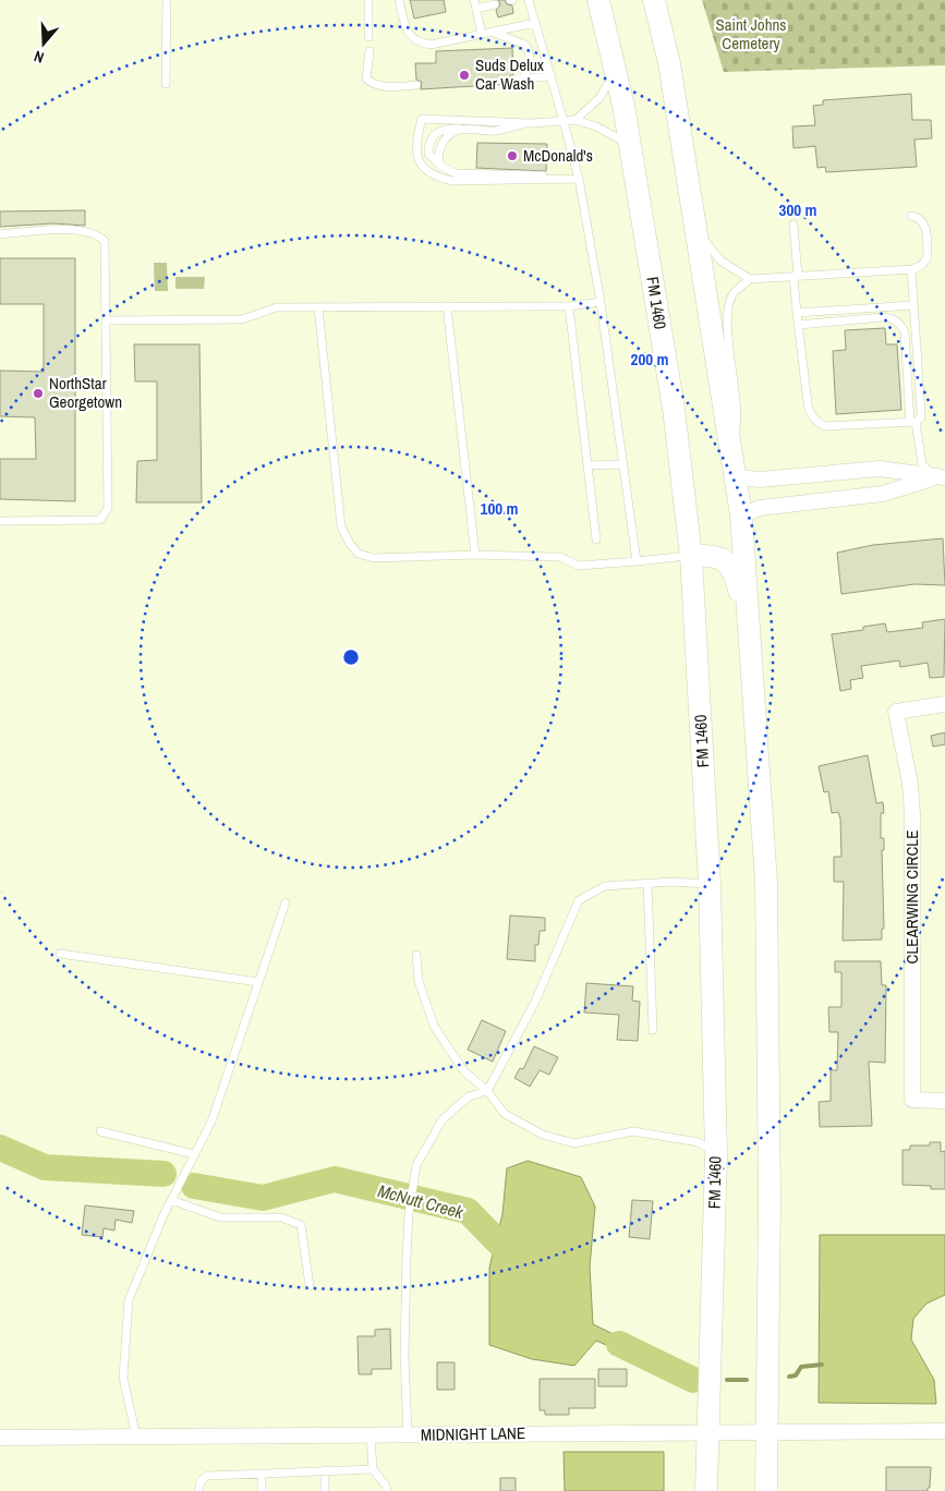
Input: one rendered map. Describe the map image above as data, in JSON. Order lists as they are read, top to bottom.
{
  "streets": {
    "main road": ["FM 1460"],
    "street": ["CLEARWING CIRCLE", "MIDNIGHT LANE"]
  },
  "crossings": [
    ["FM 1460", "MIDNIGHT LANE"]
  ],
  "water": ["McNutt Creek"],
  "parks": ["Saint Johns Cemetery"],
  "places": ["Suds Delux Car Wash", "McDonald's", "NorthStar Georgetown"],
  "north": "bottom",
  "rings": ["300 m", "200 m", "100 m"]
}
